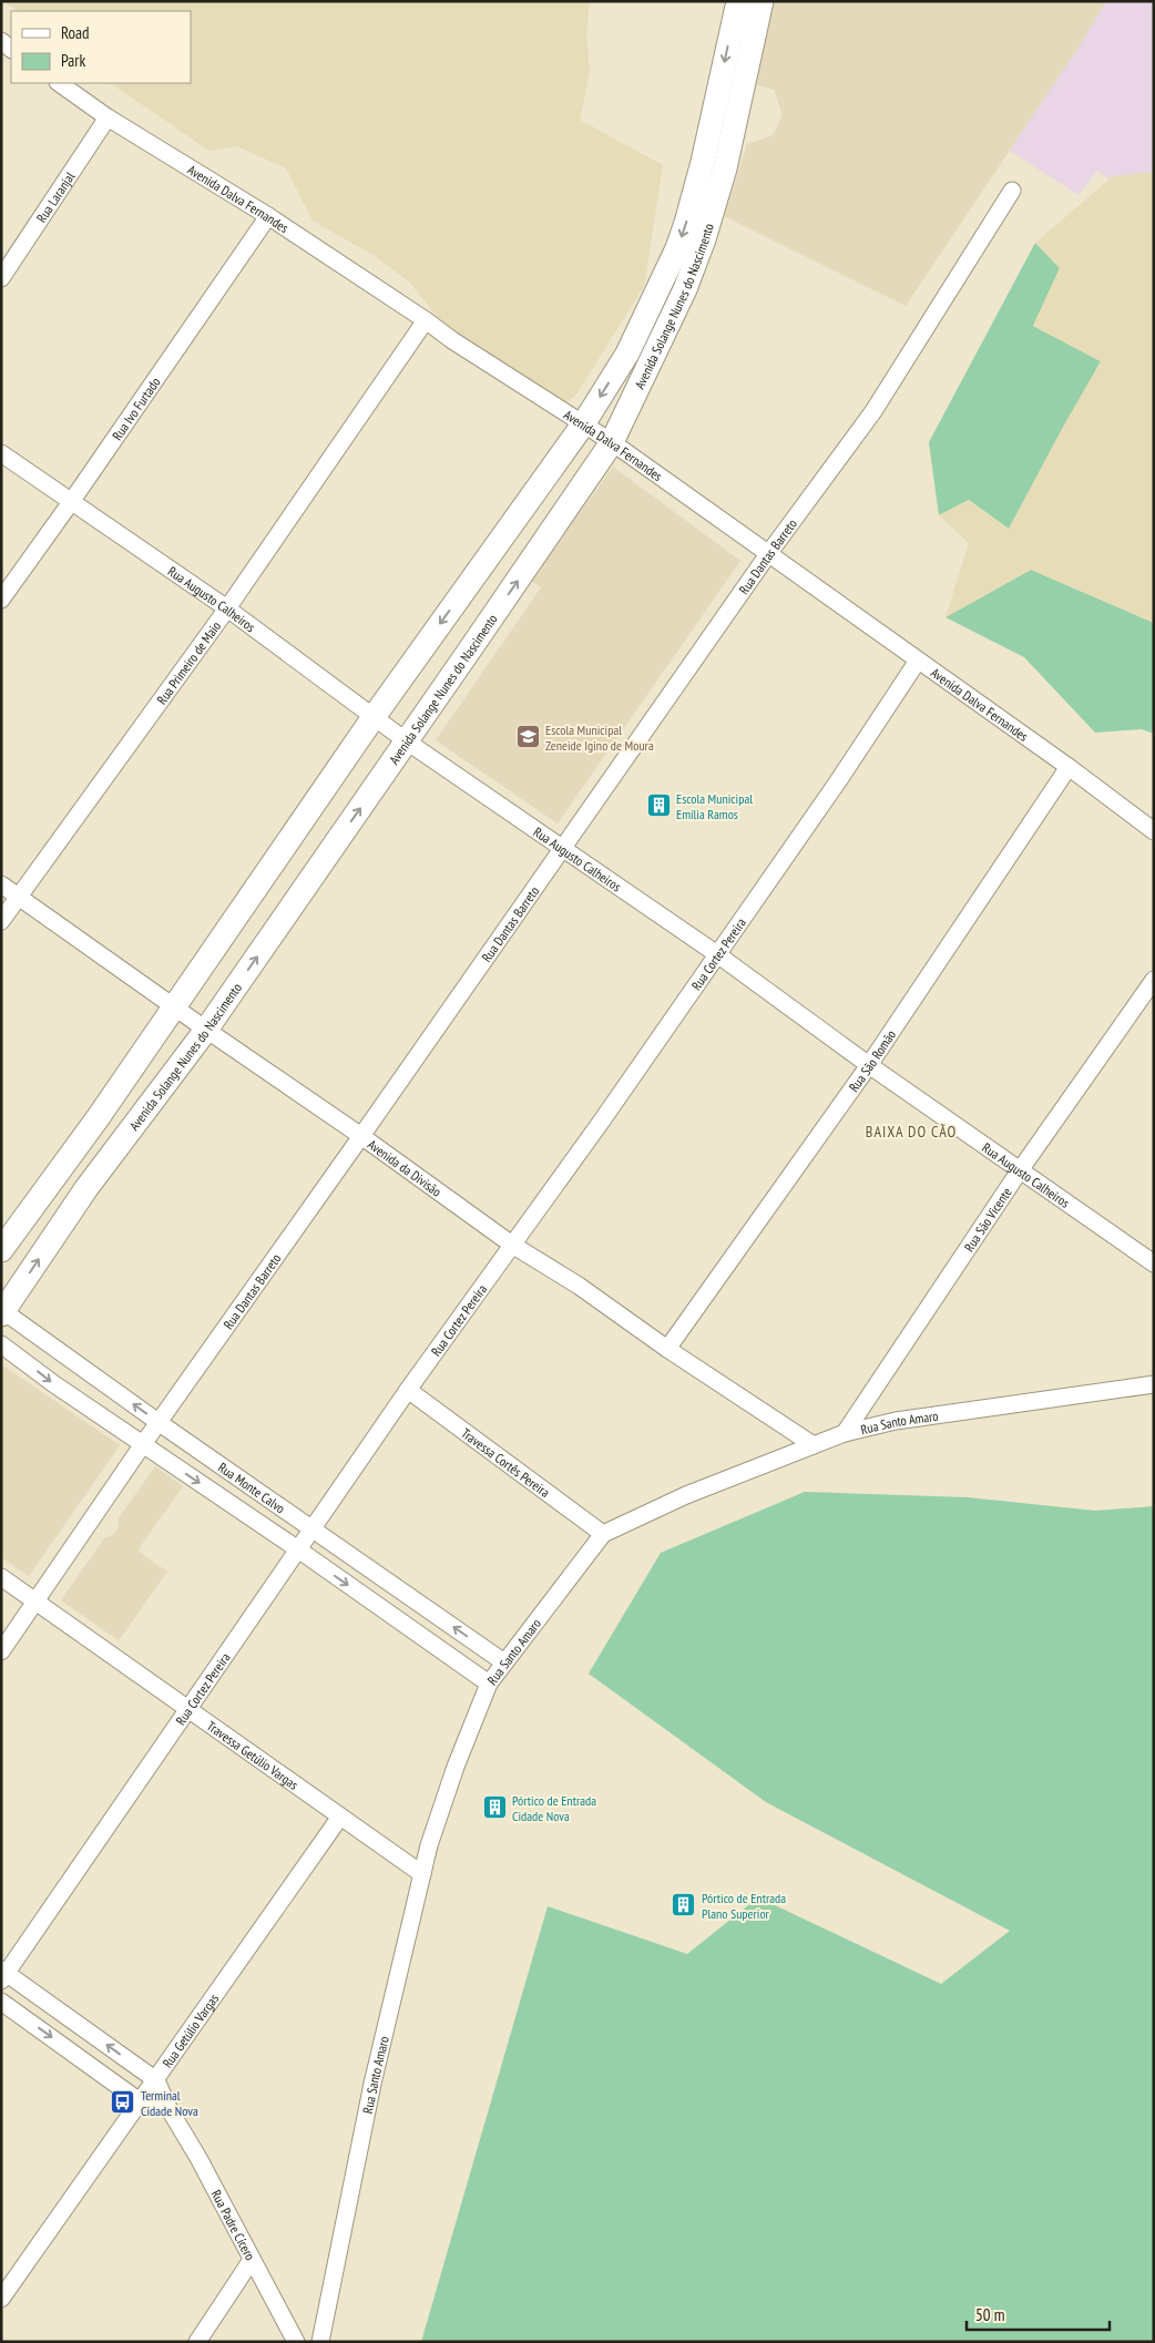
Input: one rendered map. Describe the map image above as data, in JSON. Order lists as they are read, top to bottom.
{
  "streets": {
    "main road": ["Avenida Solange Nunes do Nascimento"],
    "street": [
      "Rua Laranjal",
      "Avenida Dalva Fernandes",
      "Rua Ivo Furtado",
      "Rua Dantas Barreto",
      "Rua Augusto Calheiros",
      "Rua Primeiro de Maio",
      "Rua Cortez Pereira",
      "Rua São Romão",
      "Avenida da Divisão",
      "Rua São Vicente",
      "Rua Santo Amaro",
      "Travessa Cortês Pereira",
      "Rua Monte Calvo",
      "Travessa Getúlio Vargas",
      "Rua Getúlio Vargas",
      "Rua Padre Cícero"
    ]
  },
  "crossings": [
    ["Rua Laranjal", "Avenida Dalva Fernandes"],
    ["Avenida Dalva Fernandes", "Avenida Solange Nunes do Nascimento"],
    ["Avenida Dalva Fernandes", "Rua Ivo Furtado"],
    ["Avenida Dalva Fernandes", "Rua Dantas Barreto"],
    ["Avenida Dalva Fernandes", "Rua Primeiro de Maio"],
    ["Avenida Dalva Fernandes", "Rua Cortez Pereira"],
    ["Avenida Dalva Fernandes", "Rua São Romão"],
    ["Avenida Solange Nunes do Nascimento", "Rua Augusto Calheiros"],
    ["Avenida Solange Nunes do Nascimento", "Avenida da Divisão"],
    ["Avenida Solange Nunes do Nascimento", "Rua Monte Calvo"],
    ["Rua Ivo Furtado", "Rua Augusto Calheiros"],
    ["Rua Dantas Barreto", "Rua Augusto Calheiros"],
    ["Rua Dantas Barreto", "Avenida da Divisão"],
    ["Rua Dantas Barreto", "Rua Monte Calvo"],
    ["Rua Dantas Barreto", "Travessa Getúlio Vargas"],
    ["Rua Augusto Calheiros", "Rua Primeiro de Maio"],
    ["Rua Augusto Calheiros", "Rua Cortez Pereira"],
    ["Rua Augusto Calheiros", "Rua São Romão"],
    ["Rua Augusto Calheiros", "Rua São Vicente"],
    ["Rua Primeiro de Maio", "Avenida da Divisão"],
    ["Rua Cortez Pereira", "Avenida da Divisão"],
    ["Rua Cortez Pereira", "Travessa Cortês Pereira"],
    ["Rua Cortez Pereira", "Rua Monte Calvo"],
    ["Rua Cortez Pereira", "Travessa Getúlio Vargas"],
    ["Rua São Romão", "Avenida da Divisão"],
    ["Avenida da Divisão", "Rua Santo Amaro"],
    ["Rua São Vicente", "Rua Santo Amaro"],
    ["Rua Santo Amaro", "Travessa Cortês Pereira"],
    ["Rua Santo Amaro", "Rua Monte Calvo"],
    ["Rua Santo Amaro", "Travessa Getúlio Vargas"],
    ["Travessa Getúlio Vargas", "Rua Getúlio Vargas"],
    ["Rua Getúlio Vargas", "Rua Padre Cícero"]
  ],
  "districts": ["BAIXA DO CÃO"],
  "places": {
    "school or university": ["Escola Municipal Zeneide Igino de Moura"],
    "building": ["Escola Municipal Emília Ramos", "Pórtico de Entrada Cidade Nova", "Pórtico de Entrada Plano Superior"],
    "bus stop": ["Terminal Cidade Nova"]
  },
  "legend": ["Road", "Park"],
  "scale_bar": "50 m"
}
